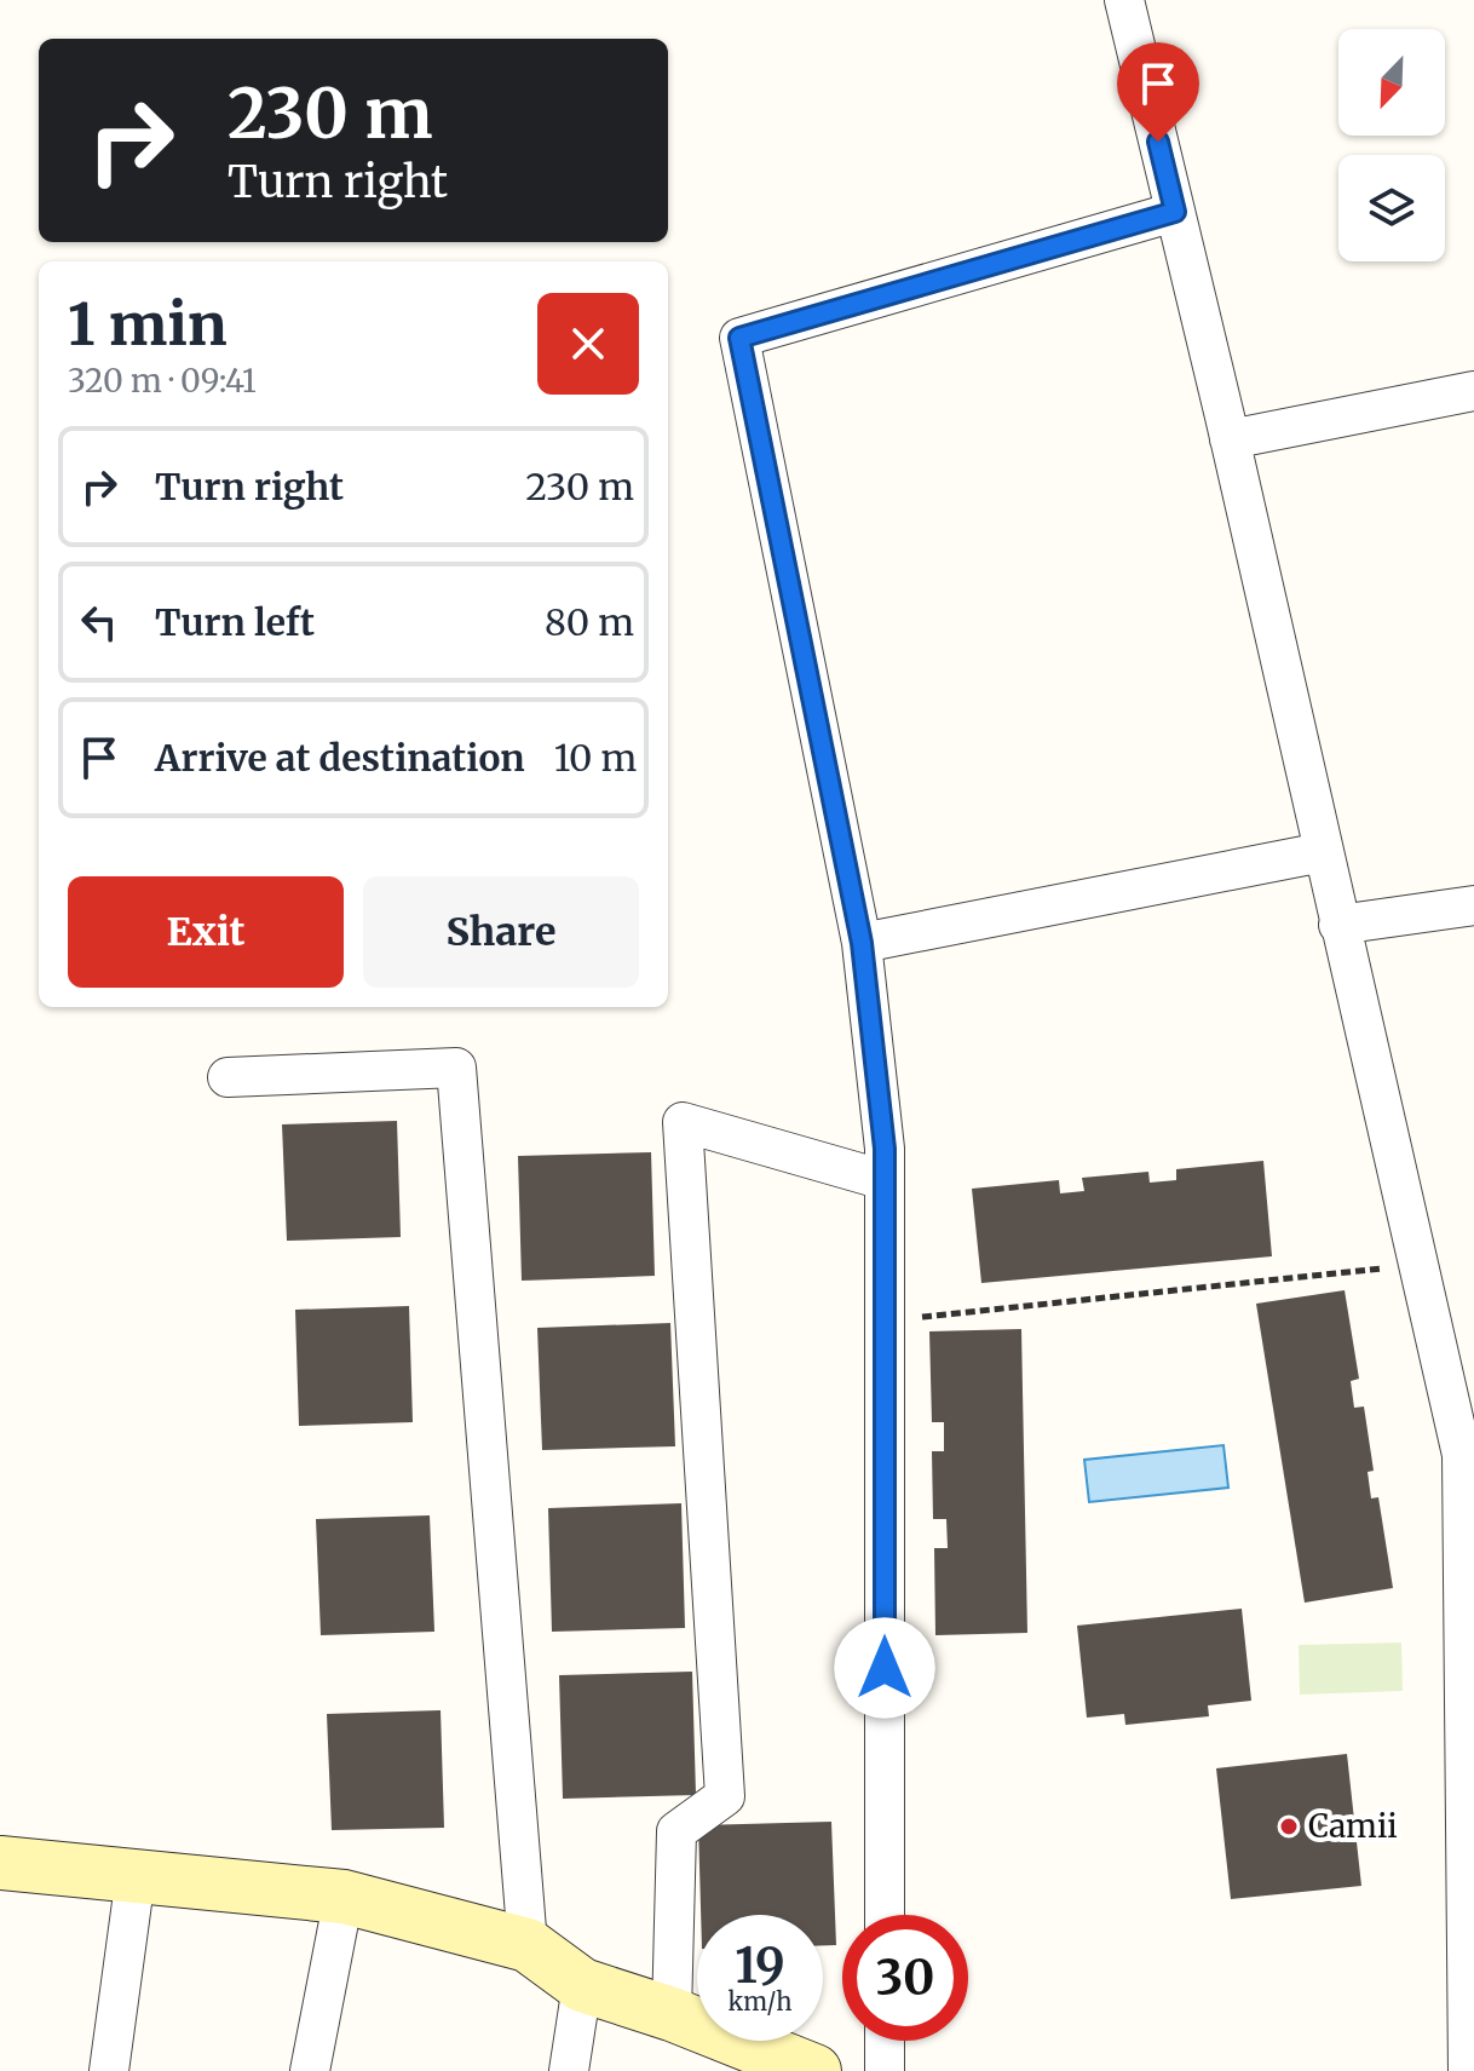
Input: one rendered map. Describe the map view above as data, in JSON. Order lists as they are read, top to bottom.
{
  "places": ["Camii"],
  "north": "bottom left",
  "page": {
    "turn": ["230 m", "Turn right"],
    "heading": ["1 min", "320 m · 09:41"],
    "list": [
      {
        "name": "Turn right",
        "value": "230 m"
      },
      {
        "name": "Turn left",
        "value": "80 m"
      },
      {
        "name": "Arrive at destination",
        "value": "10 m"
      }
    ],
    "buttons": ["Exit", "Share"],
    "speed": "19 km/h",
    "limit": "30"
  }
}
